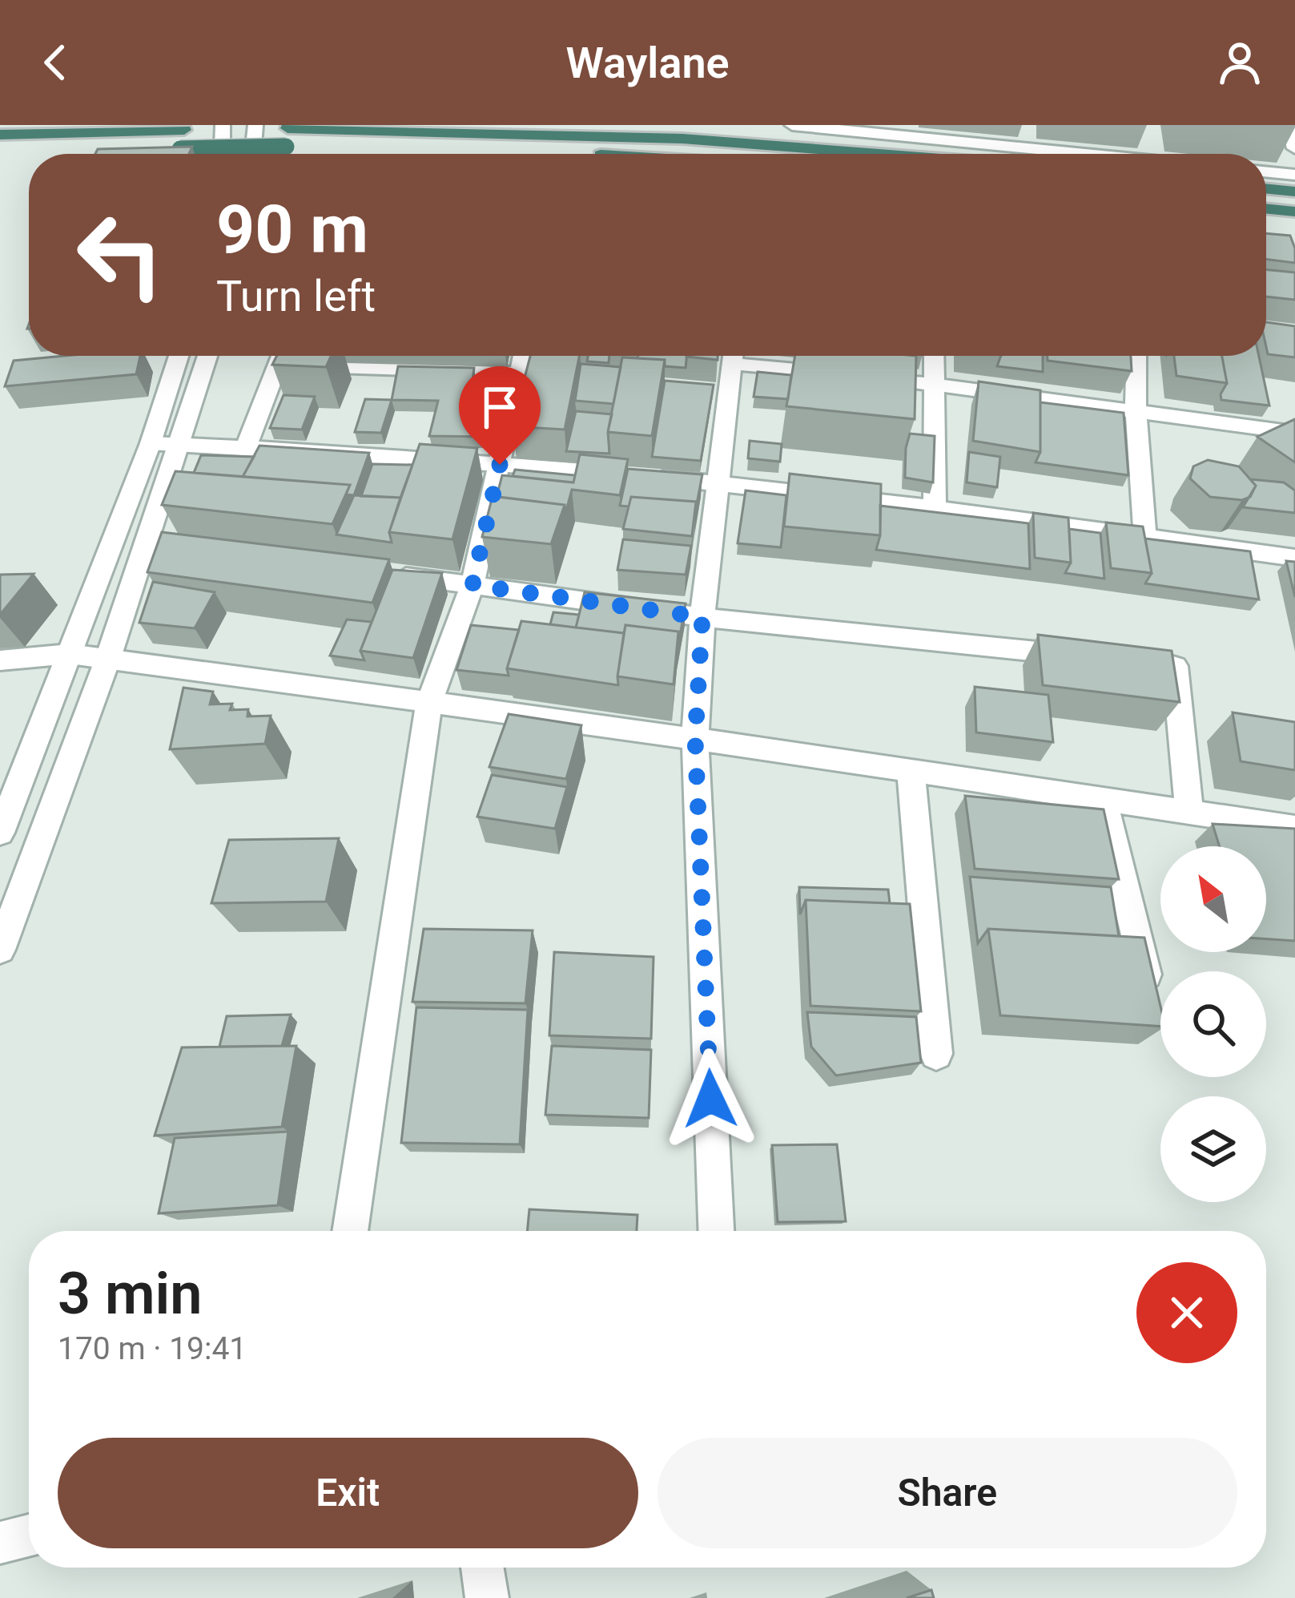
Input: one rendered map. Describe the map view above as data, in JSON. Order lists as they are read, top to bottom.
{
  "north": "top left",
  "page": {
    "header": "Waylane",
    "turn": ["90 m", "Turn left"],
    "heading": ["3 min", "170 m · 19:41"],
    "buttons": ["Exit", "Share"]
  }
}
